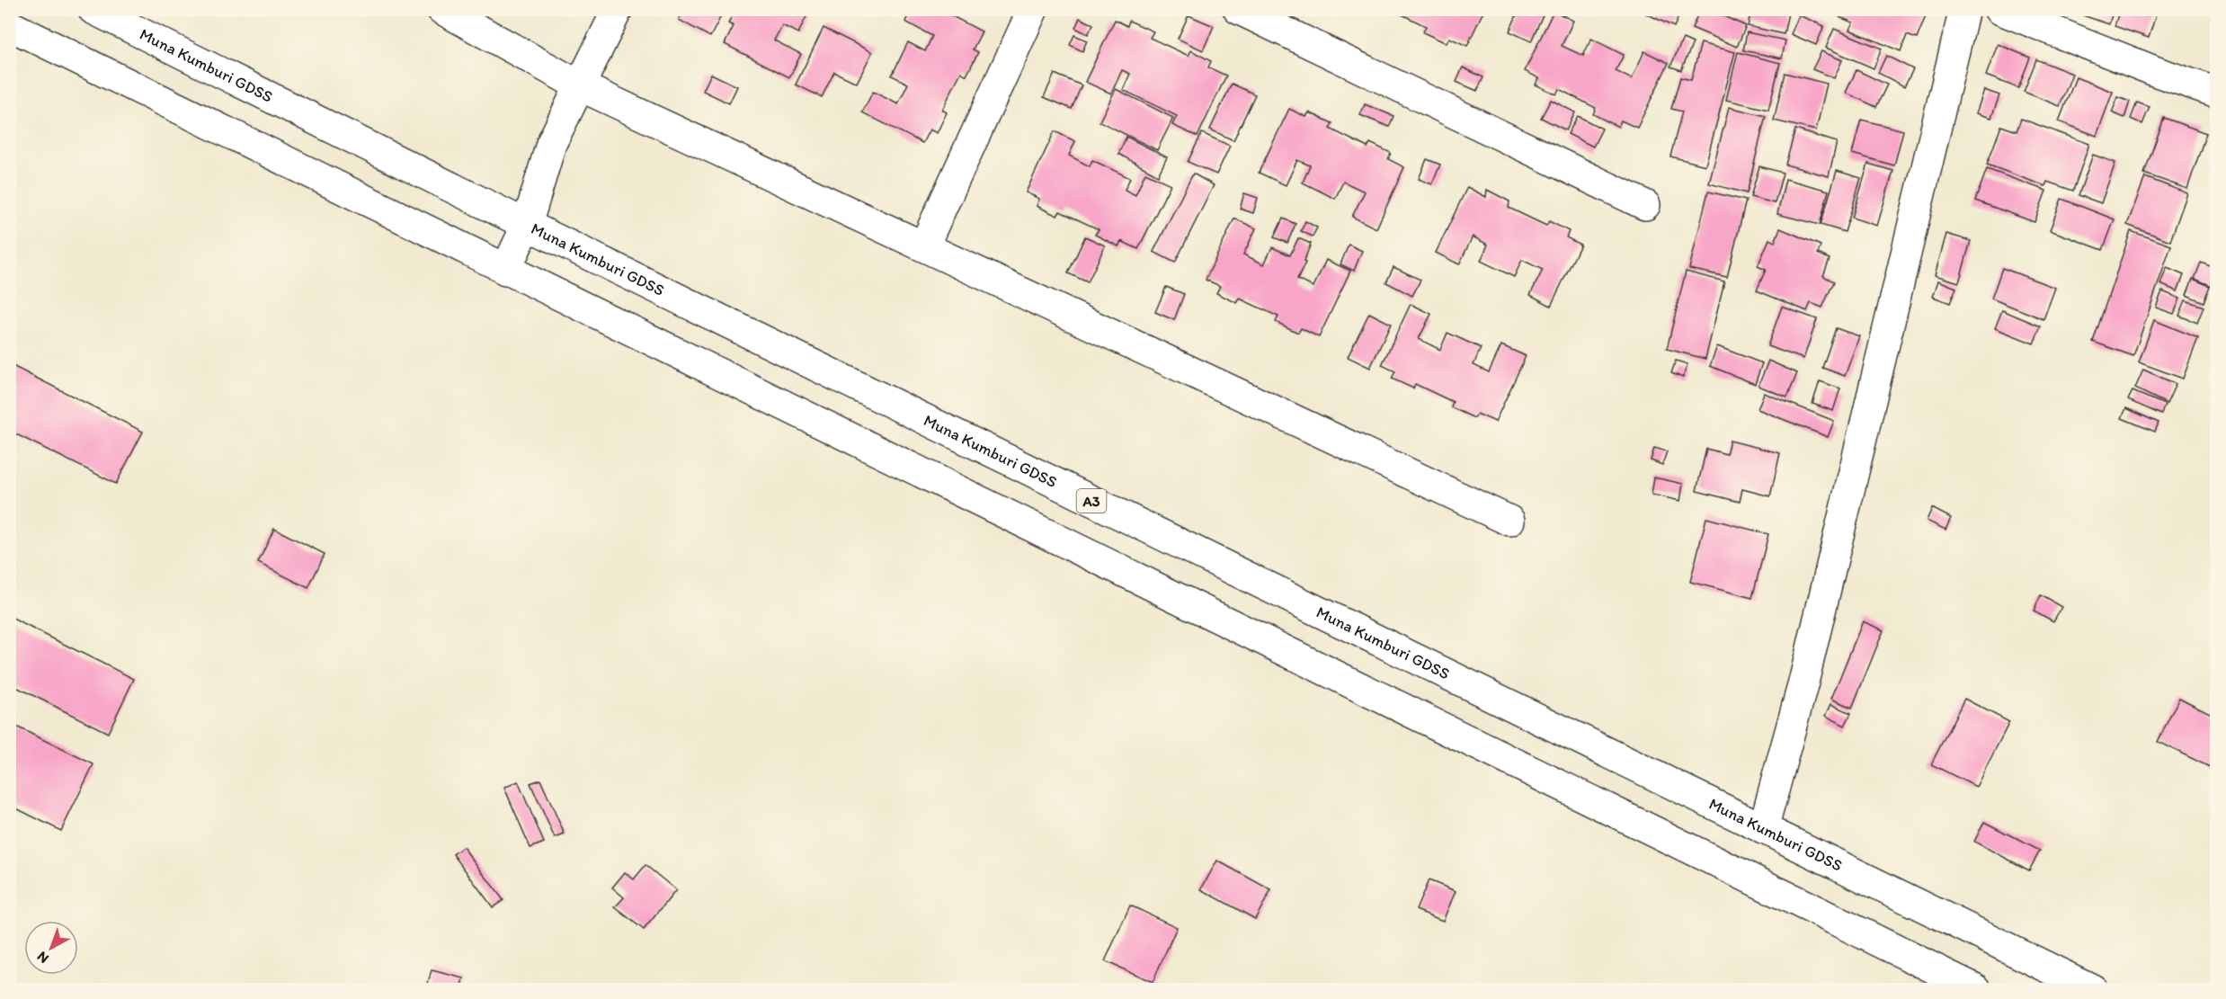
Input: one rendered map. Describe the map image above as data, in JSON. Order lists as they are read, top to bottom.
{
  "streets": {
    "main road": ["Muna Kumburi GDSS", "A3"]
  },
  "north": "bottom left"
}
